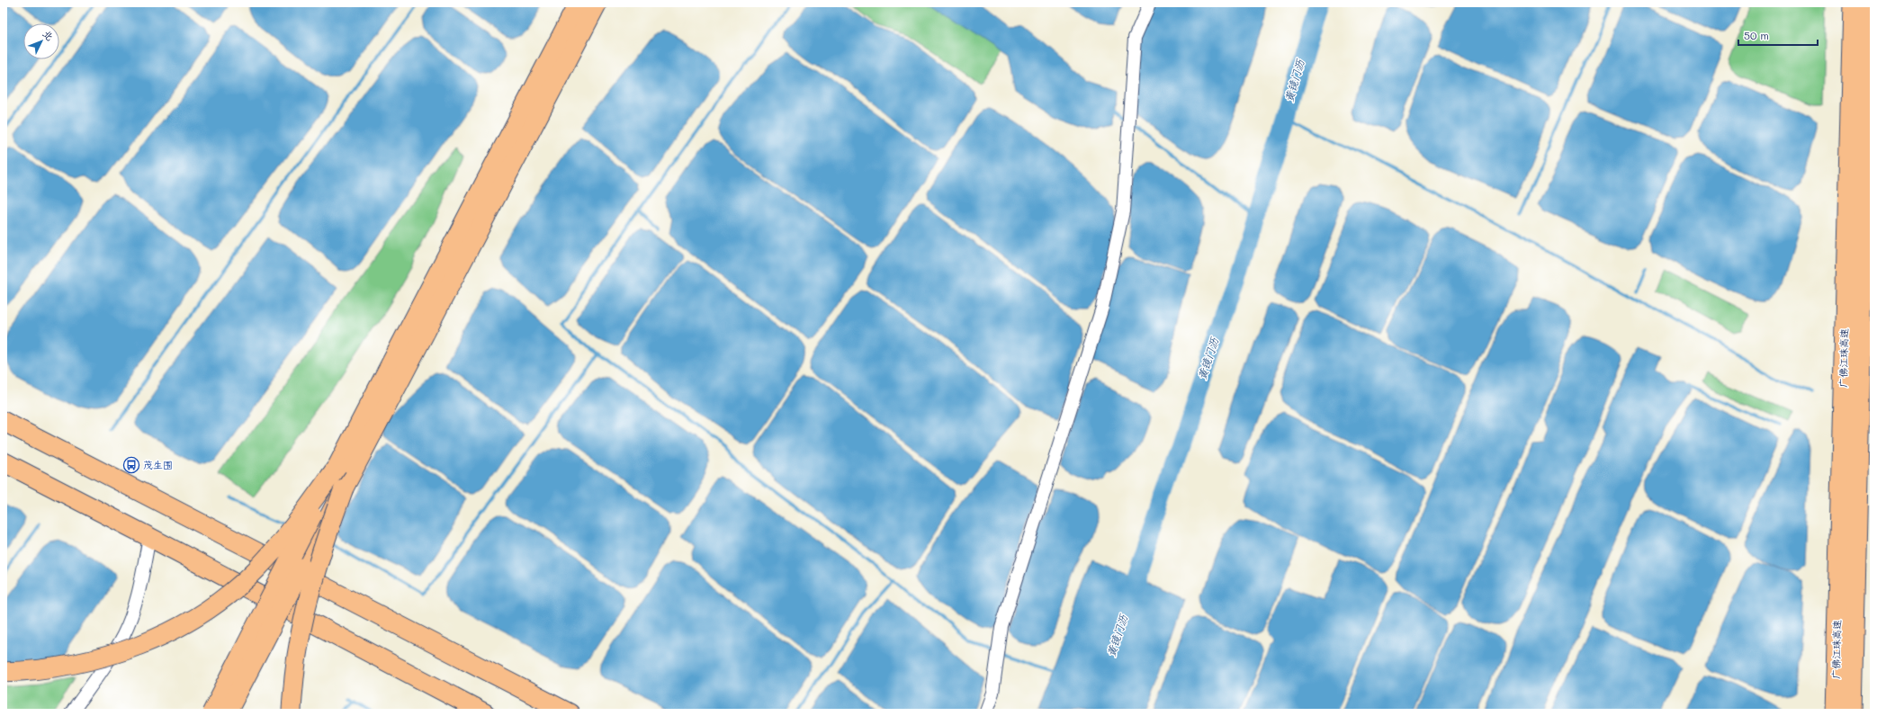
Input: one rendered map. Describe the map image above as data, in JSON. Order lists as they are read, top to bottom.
{
  "streets": {
    "highway": ["广佛江珠高速"]
  },
  "water": ["黄镜门沥"],
  "places": {
    "bus stop": ["茂生围"]
  },
  "scale_bar": "50 m",
  "north": "top right"
}
